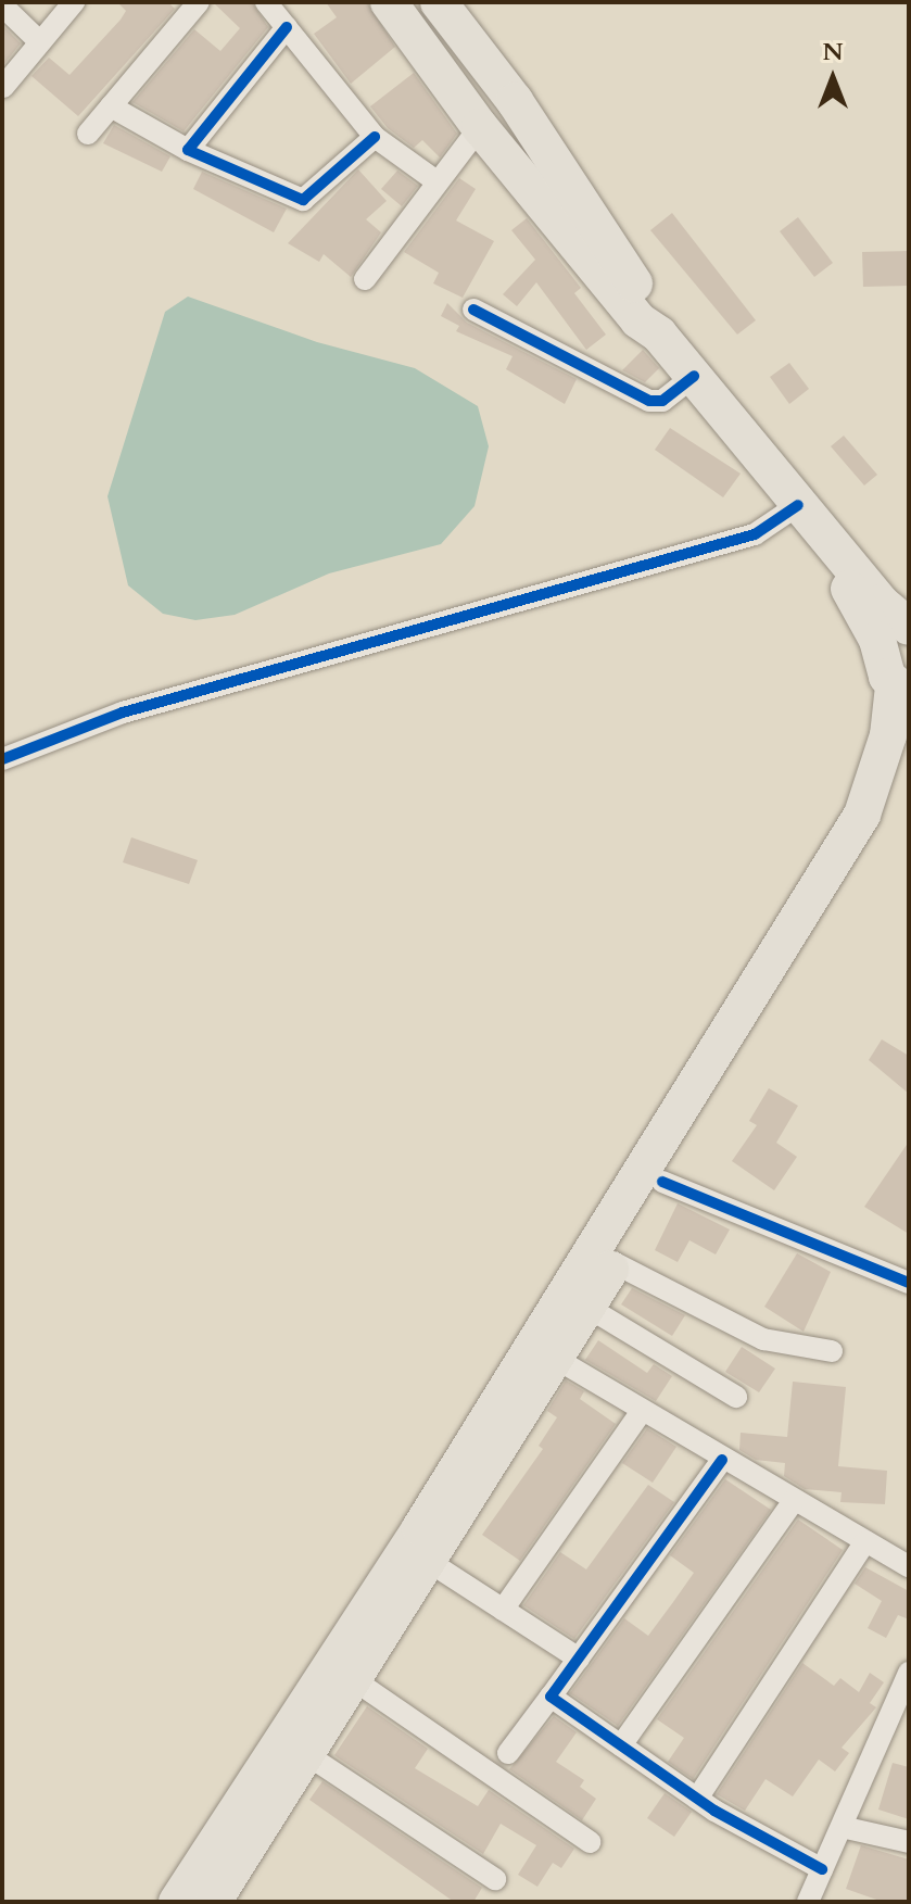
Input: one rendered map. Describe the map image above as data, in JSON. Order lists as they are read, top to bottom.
{
  "north": "top"
}
